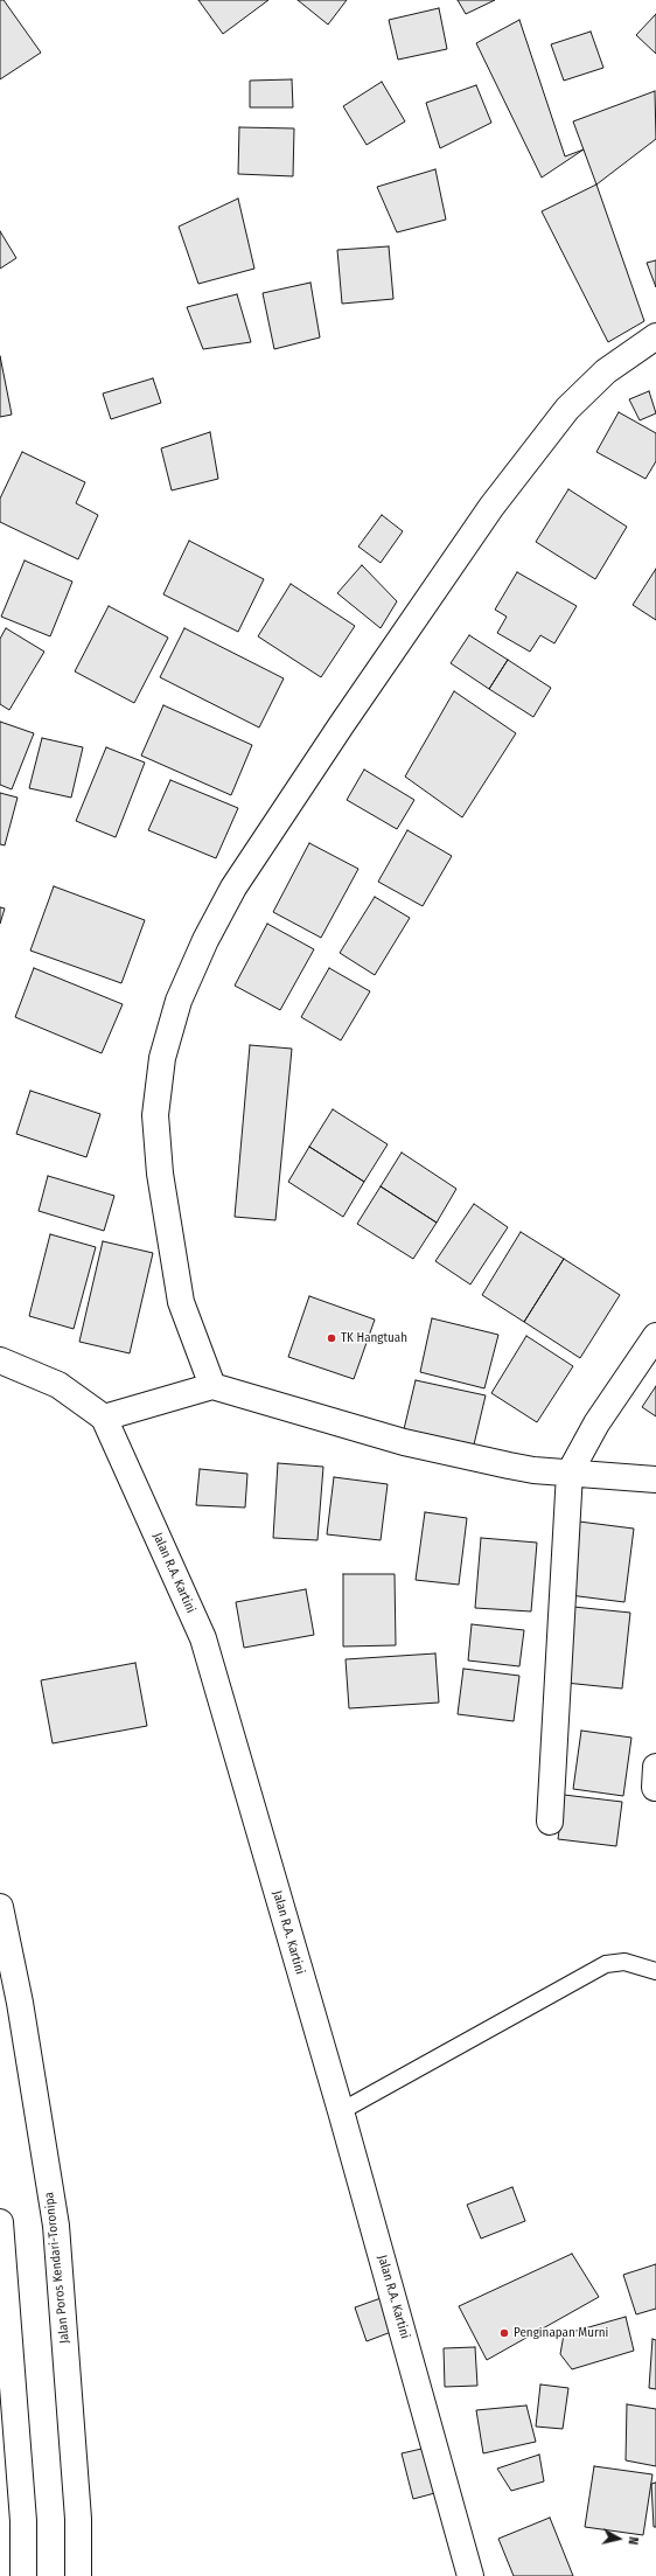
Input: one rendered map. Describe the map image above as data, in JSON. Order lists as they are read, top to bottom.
{
  "streets": {
    "main road": ["Jalan R.A. Kartini", "Jalan Poros Kendari-Toronipa"]
  },
  "places": ["TK Hangtuah", "Penginapan Murni"],
  "north": "right"
}
